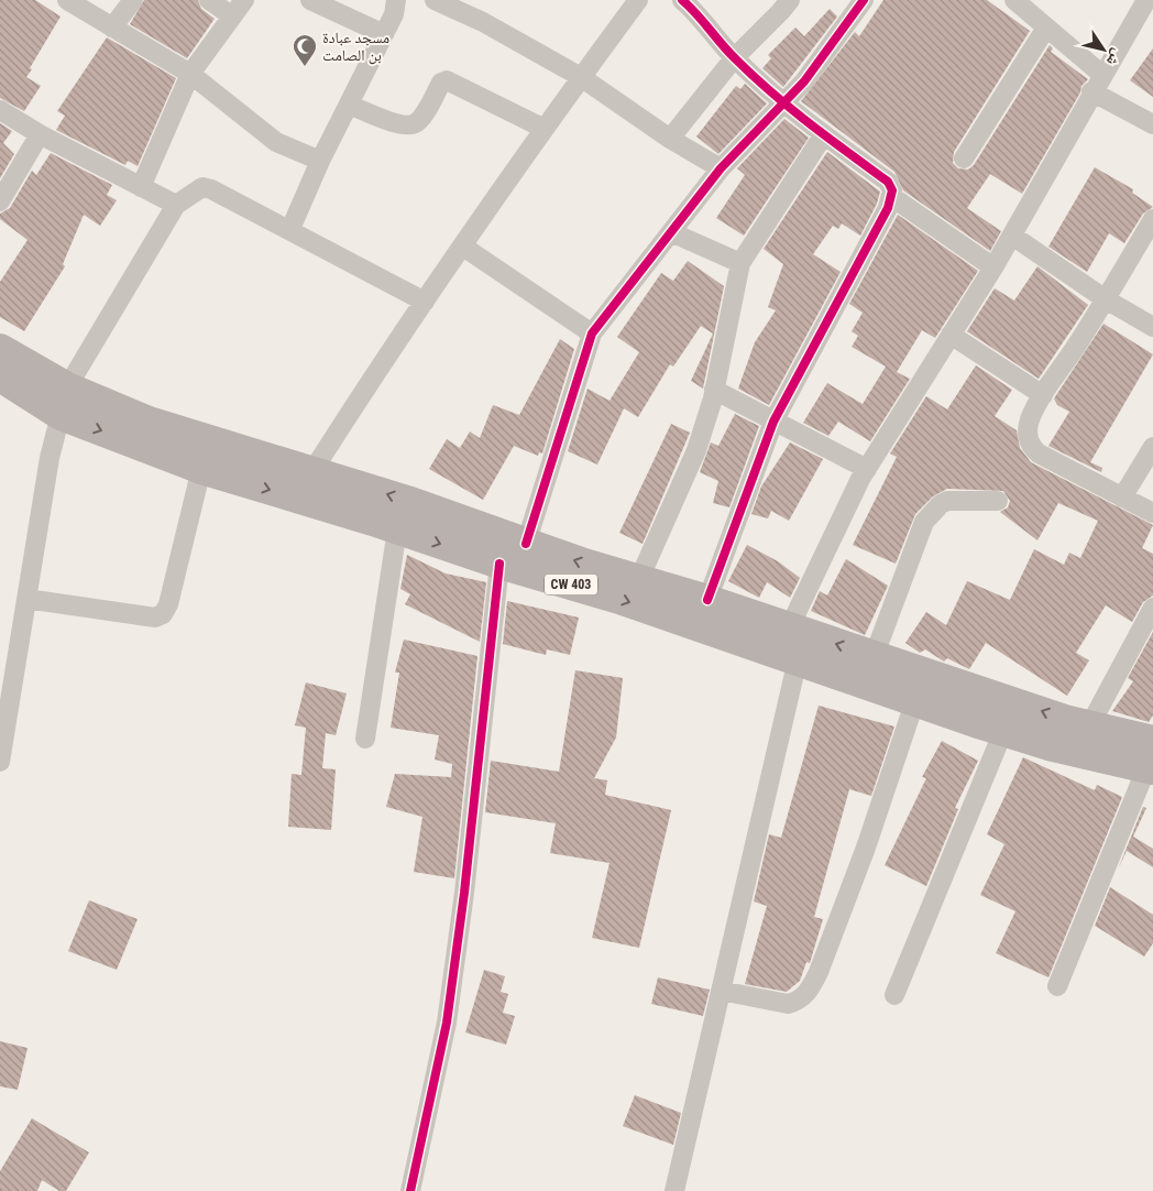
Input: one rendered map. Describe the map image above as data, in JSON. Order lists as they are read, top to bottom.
{
  "streets": {
    "main road": ["CW 403"]
  },
  "places": {
    "mosque": ["مسجد عبادة بن الصامت"]
  },
  "north": "bottom right"
}
